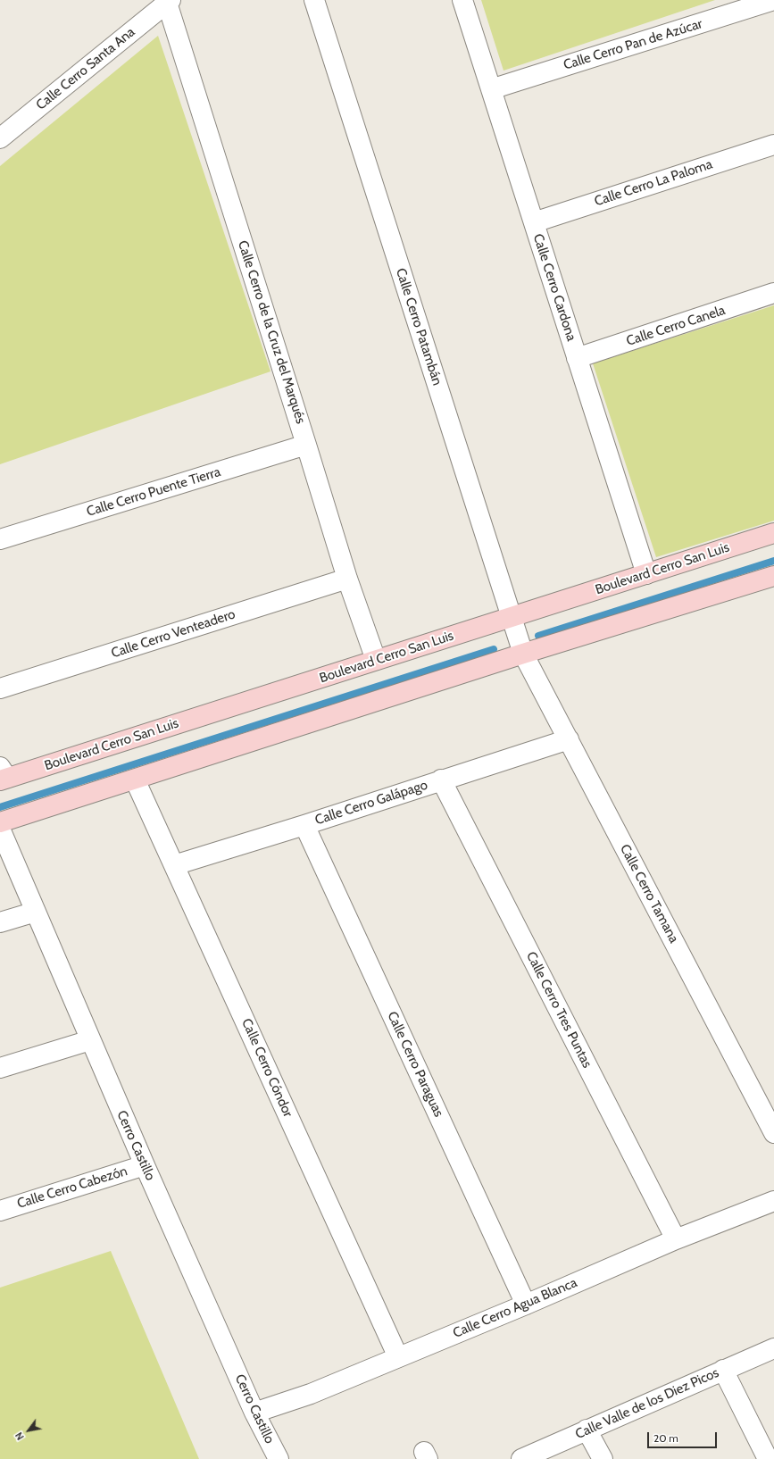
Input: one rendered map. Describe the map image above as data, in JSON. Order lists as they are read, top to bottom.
{
  "streets": {
    "street": [
      "Calle Cerro Pan de Azúcar",
      "Calle Cerro Santa Ana",
      "Calle Cerro La Paloma",
      "Calle Cerro Cardona",
      "Calle Cerro Canela",
      "Calle Cerro Patambán",
      "Calle Cerro de la Cruz del Marqués",
      "Calle Cerro Puente Tierra",
      "Boulevard Cerro San Luis",
      "Calle Cerro Venteadero",
      "Calle Cerro Galápago",
      "Calle Cerro Tamana",
      "Calle Cerro Tres Puntas",
      "Calle Cerro Paraguas",
      "Calle Cerro Cóndor",
      "Cerro Castillo",
      "Calle Cerro Cabezón",
      "Calle Cerro Agua Blanca",
      "Calle Valle de los Diez Picos"
    ]
  },
  "crossings": [
    ["Calle Cerro Pan de Azúcar", "Calle Cerro Cardona"],
    ["Calle Cerro Santa Ana", "Calle Cerro de la Cruz del Marqués"],
    ["Calle Cerro La Paloma", "Calle Cerro Cardona"],
    ["Calle Cerro Cardona", "Calle Cerro Canela"],
    ["Calle Cerro Cardona", "Boulevard Cerro San Luis"],
    ["Calle Cerro Patambán", "Boulevard Cerro San Luis"],
    ["Calle Cerro Patambán", "Calle Cerro Tamana"],
    ["Calle Cerro de la Cruz del Marqués", "Calle Cerro Puente Tierra"],
    ["Calle Cerro de la Cruz del Marqués", "Boulevard Cerro San Luis"],
    ["Calle Cerro de la Cruz del Marqués", "Calle Cerro Venteadero"],
    ["Calle Cerro Galápago", "Calle Cerro Tamana"],
    ["Calle Cerro Galápago", "Calle Cerro Tres Puntas"],
    ["Calle Cerro Galápago", "Calle Cerro Paraguas"],
    ["Calle Cerro Galápago", "Calle Cerro Cóndor"],
    ["Calle Cerro Tres Puntas", "Calle Cerro Agua Blanca"],
    ["Calle Cerro Paraguas", "Calle Cerro Agua Blanca"],
    ["Calle Cerro Cóndor", "Calle Cerro Agua Blanca"],
    ["Cerro Castillo", "Calle Cerro Cabezón"],
    ["Cerro Castillo", "Calle Cerro Agua Blanca"]
  ],
  "scale_bar": "20 m",
  "north": "bottom left"
}
